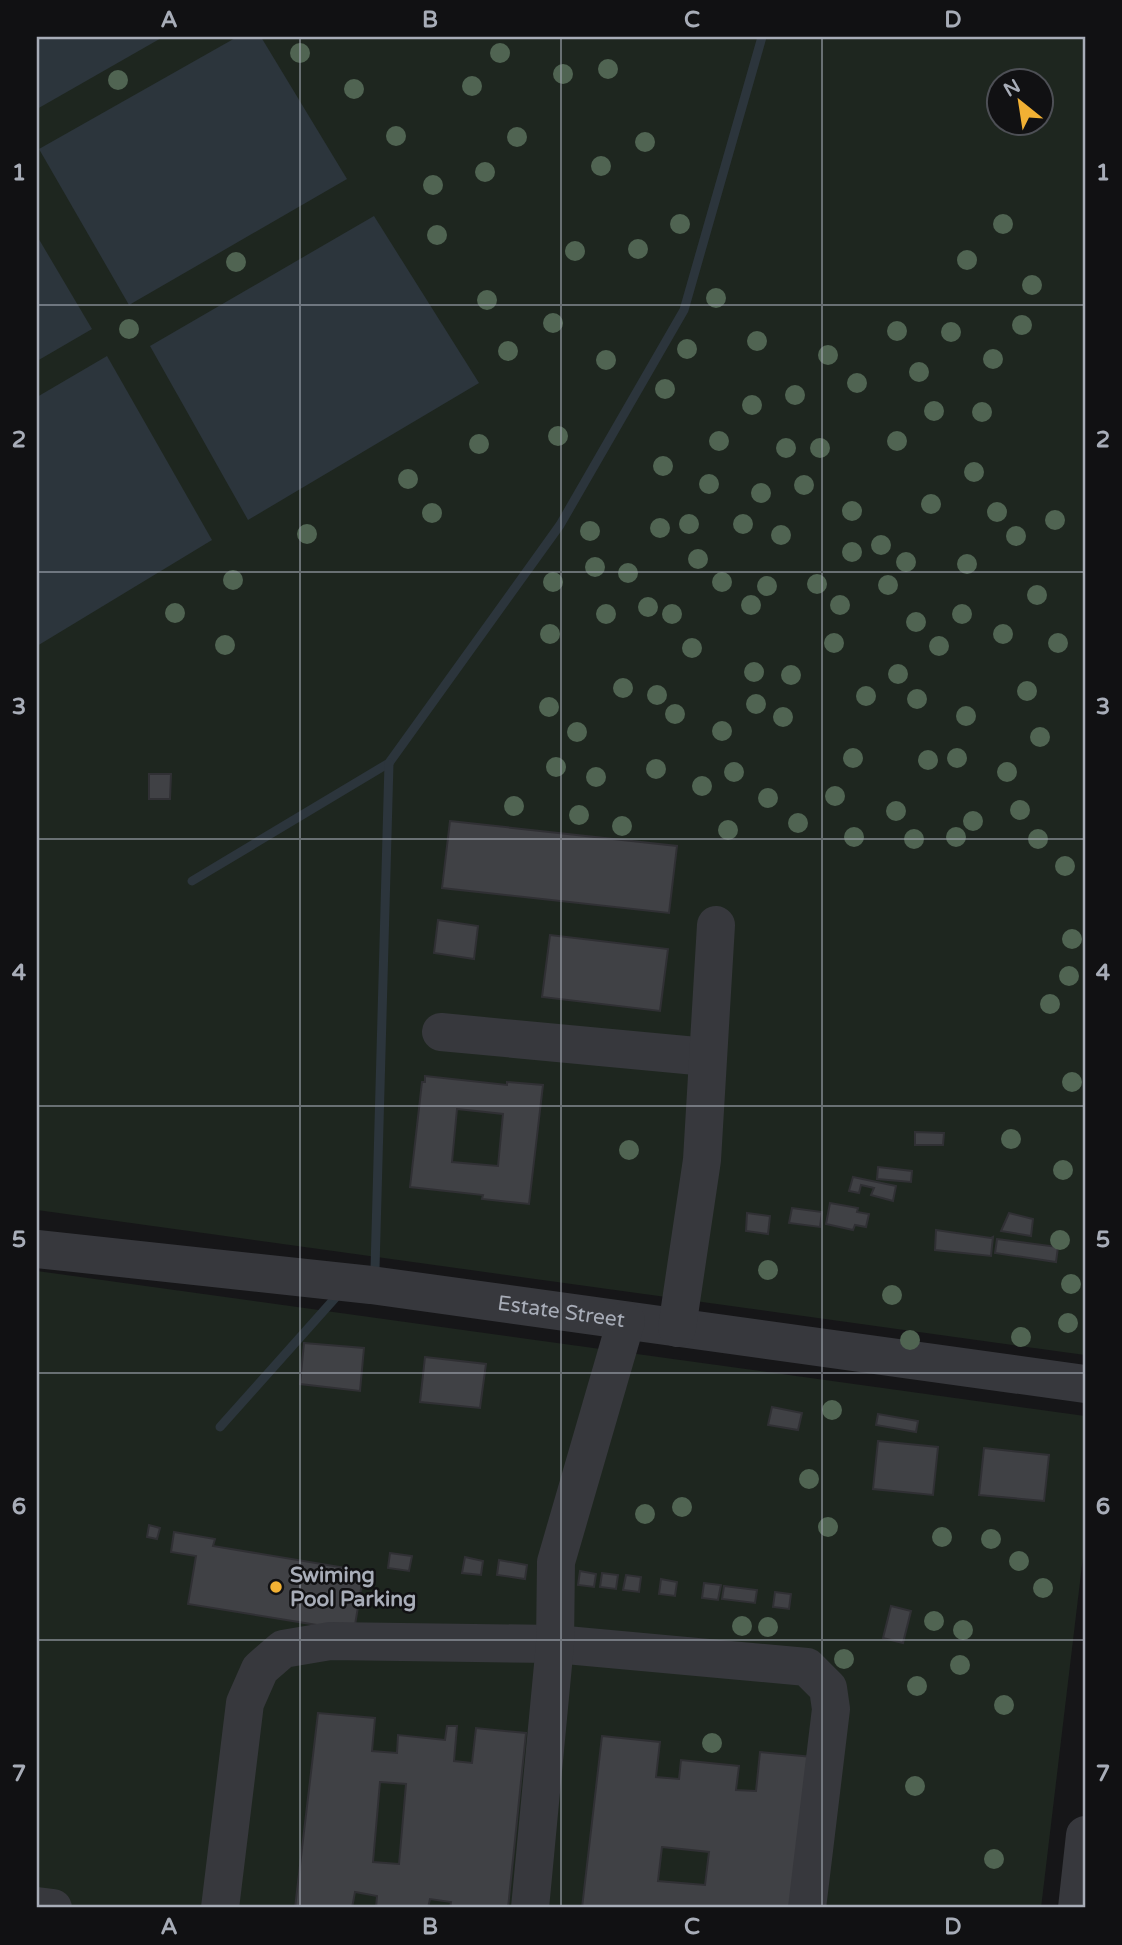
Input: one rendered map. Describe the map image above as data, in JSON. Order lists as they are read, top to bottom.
{
  "streets": {
    "street": ["Estate Street"]
  },
  "places": ["Swiming Pool Parking"],
  "north": "top left",
  "grid": {
    "columns": [
      "A",
      "B",
      "C",
      "D"
    ],
    "rows": [
      "1",
      "2",
      "3",
      "4",
      "5",
      "6",
      "7"
    ]
  }
}
